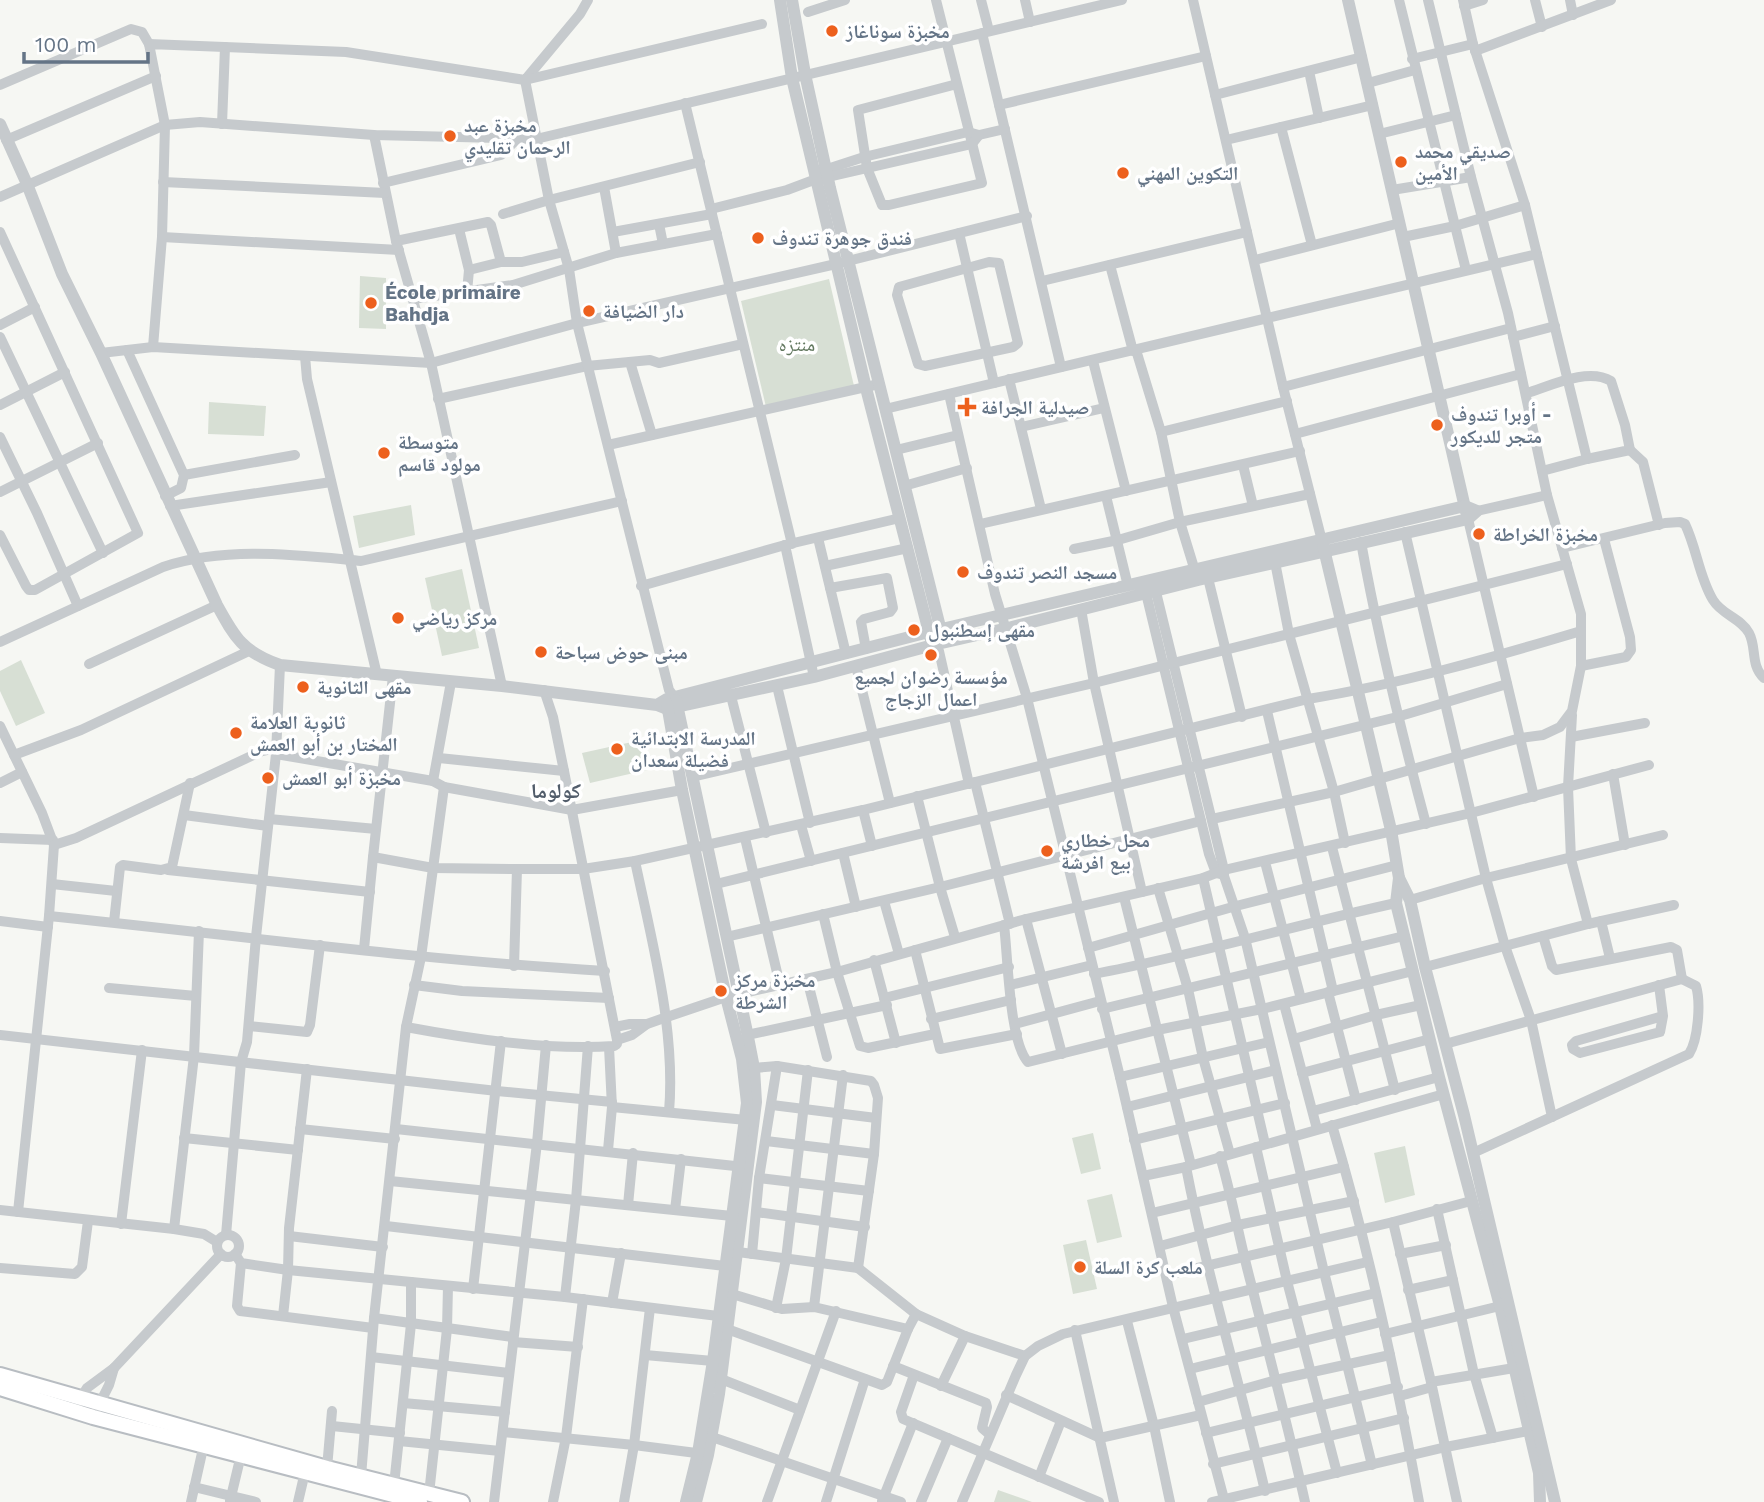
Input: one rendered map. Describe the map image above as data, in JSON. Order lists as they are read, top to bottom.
{
  "districts": ["كولوما"],
  "parks": ["منتزه"],
  "places": {
    "other": [
      "مخبزة سوناغاز",
      "مخبزة عبد الرحمان تقليدي",
      "صديقي محمد الأمين",
      "التكوين المهني",
      "فندق جوهرة تندوف",
      "École primaire Bahdja",
      "دار الضيافة",
      "أوبرا تندوف - متجر للديكور",
      "متوسطة مولود قاسم",
      "مخبزة الخراطة",
      "مسجد النصر تندوف",
      "مركز رياضي",
      "مقهى إسطنبول",
      "مبنى حوض سباحة",
      "مؤسسة رضوان لجميع اعمال الزجاج",
      "مقهى الثانوية",
      "ثانوية العلامة المختار بن أبو العمش",
      "المدرسة الابتدائية فضيلة سعدان",
      "مخبزة أبو العمش",
      "محل خطاري بيع افرشة",
      "مخبزة مركز الشرطة",
      "ملعب كرة السلة"
    ],
    "health": ["صيدلية الجرافة"]
  },
  "scale_bar": "100 m"
}
